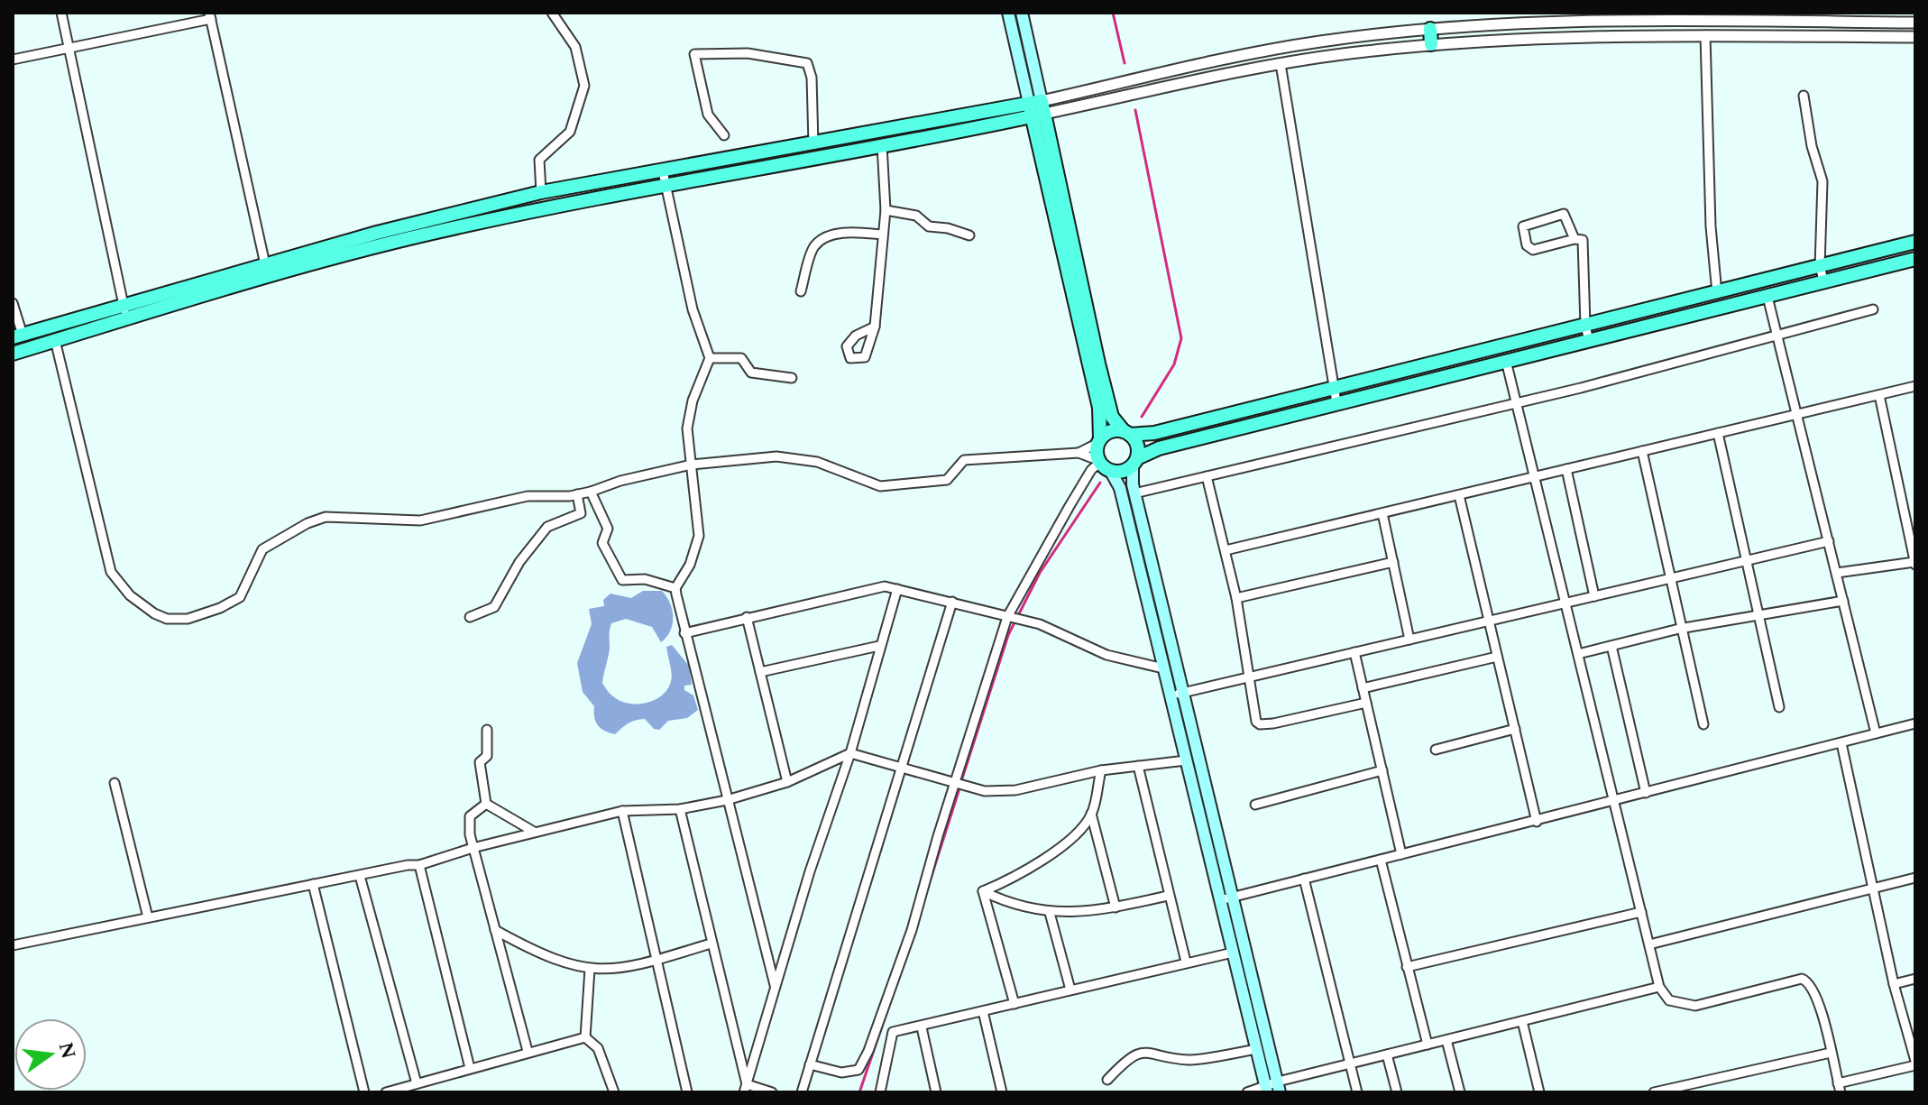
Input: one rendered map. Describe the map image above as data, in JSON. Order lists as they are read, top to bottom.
{
  "north": "right"
}
